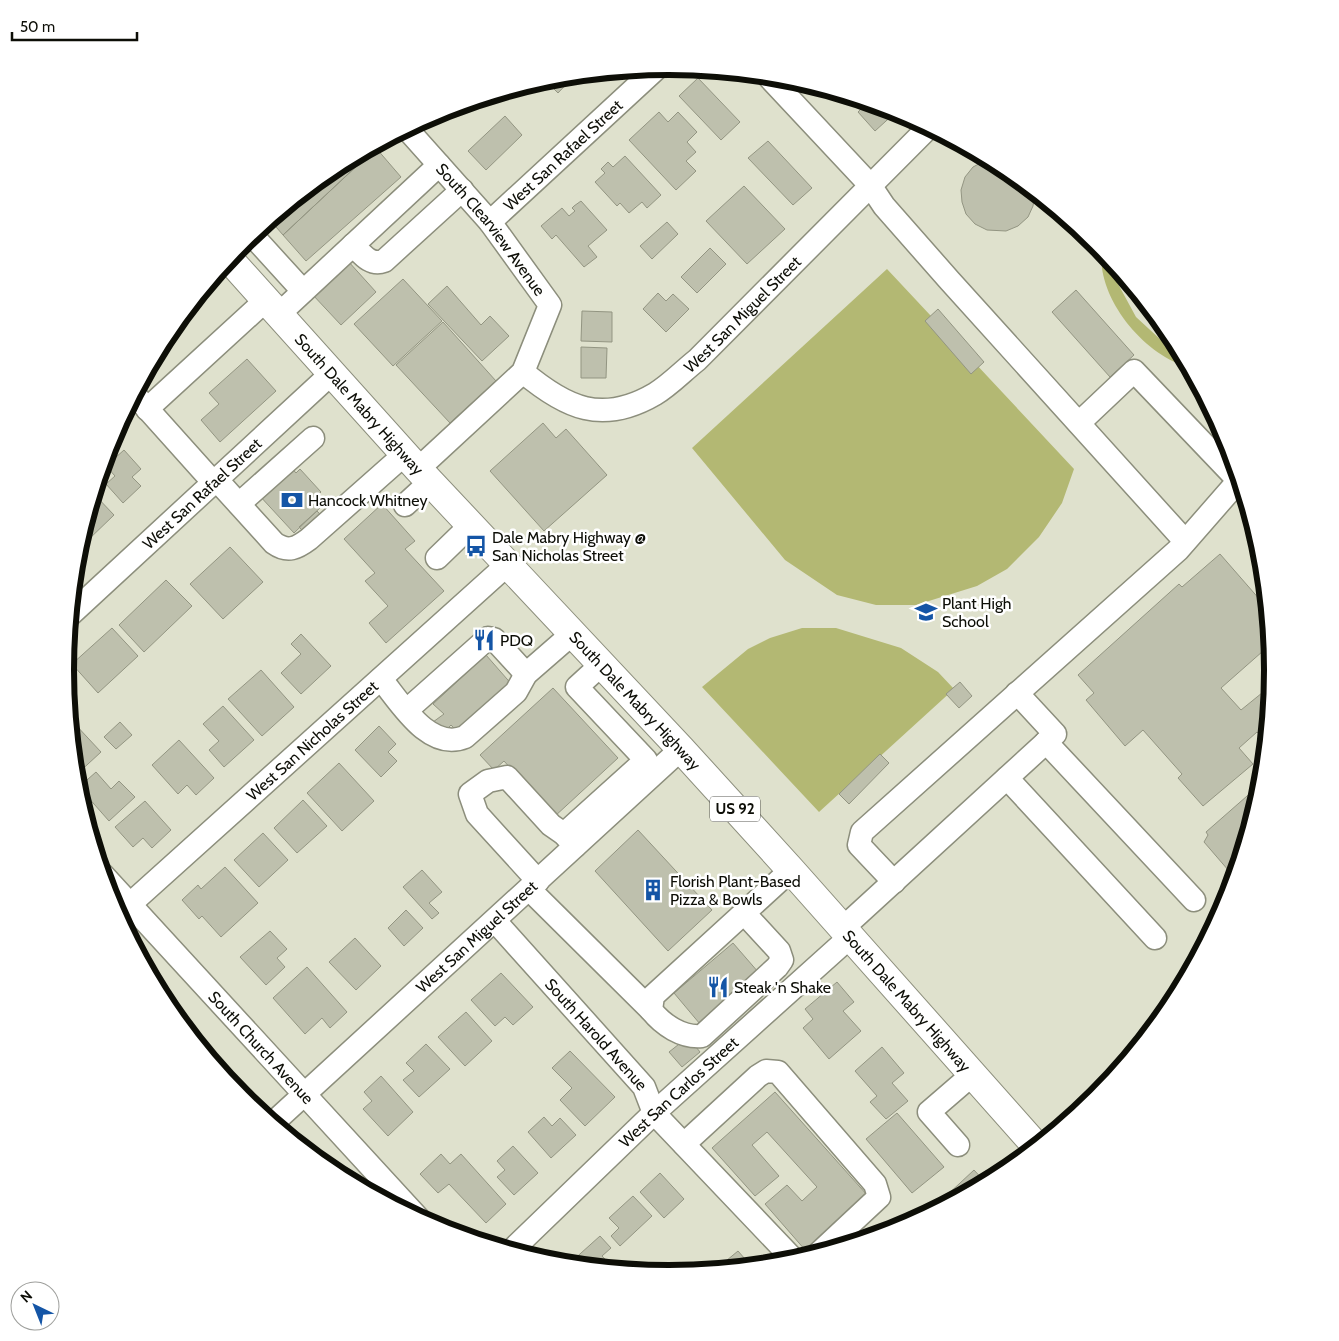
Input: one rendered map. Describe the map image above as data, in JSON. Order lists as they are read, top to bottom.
{
  "streets": {
    "main road": ["South Dale Mabry Highway", "US 92"],
    "street": [
      "West San Rafael Street",
      "South Clearview Avenue",
      "West San Miguel Street",
      "West San Nicholas Street",
      "South Harold Avenue",
      "South Church Avenue",
      "West San Carlos Street"
    ]
  },
  "crossings": [
    ["West San Rafael Street", "South Clearview Avenue"],
    ["West San Rafael Street", "South Dale Mabry Highway"],
    ["South Clearview Avenue", "West San Miguel Street"],
    ["South Clearview Avenue", "South Dale Mabry Highway"],
    ["West San Miguel Street", "South Dale Mabry Highway"],
    ["West San Miguel Street", "South Harold Avenue"],
    ["West San Miguel Street", "South Church Avenue"],
    ["South Dale Mabry Highway", "West San Nicholas Street"],
    ["South Dale Mabry Highway", "West San Carlos Street"],
    ["West San Nicholas Street", "South Church Avenue"],
    ["South Harold Avenue", "West San Carlos Street"]
  ],
  "places": {
    "bank": ["Hancock Whitney"],
    "bus stop": ["Dale Mabry Highway @ San Nicholas Street"],
    "school or university": ["Plant High School"],
    "restaurant": ["PDQ", "Steak 'n Shake"],
    "building": ["Florish Plant-Based Pizza & Bowls"]
  },
  "scale_bar": "50 m",
  "north": "top left"
}
